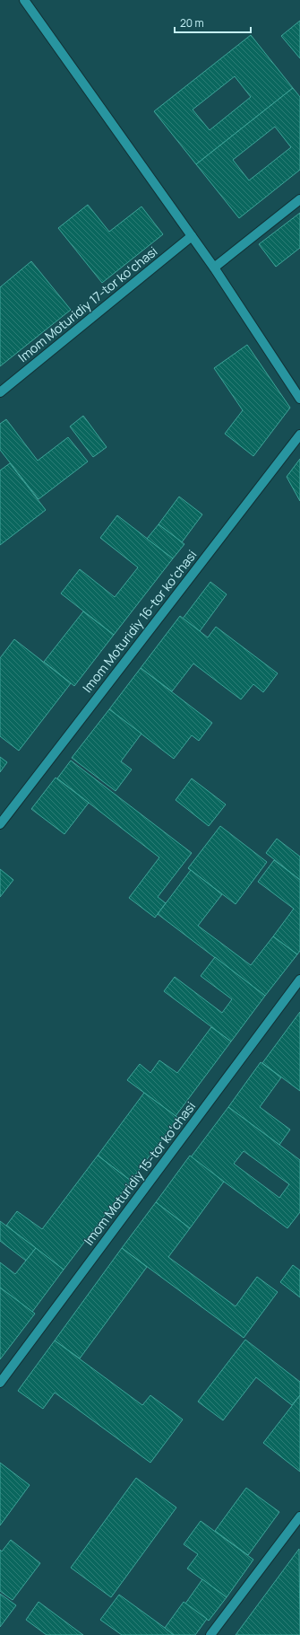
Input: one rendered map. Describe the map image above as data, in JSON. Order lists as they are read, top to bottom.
{
  "streets": {
    "street": ["Imom Moturidiy 17-tor koʻchasi", "Imom Moturidiy 16-tor koʻchasi", "Imom Moturidiy 15-tor koʻchasi"]
  },
  "scale_bar": "20 m"
}
